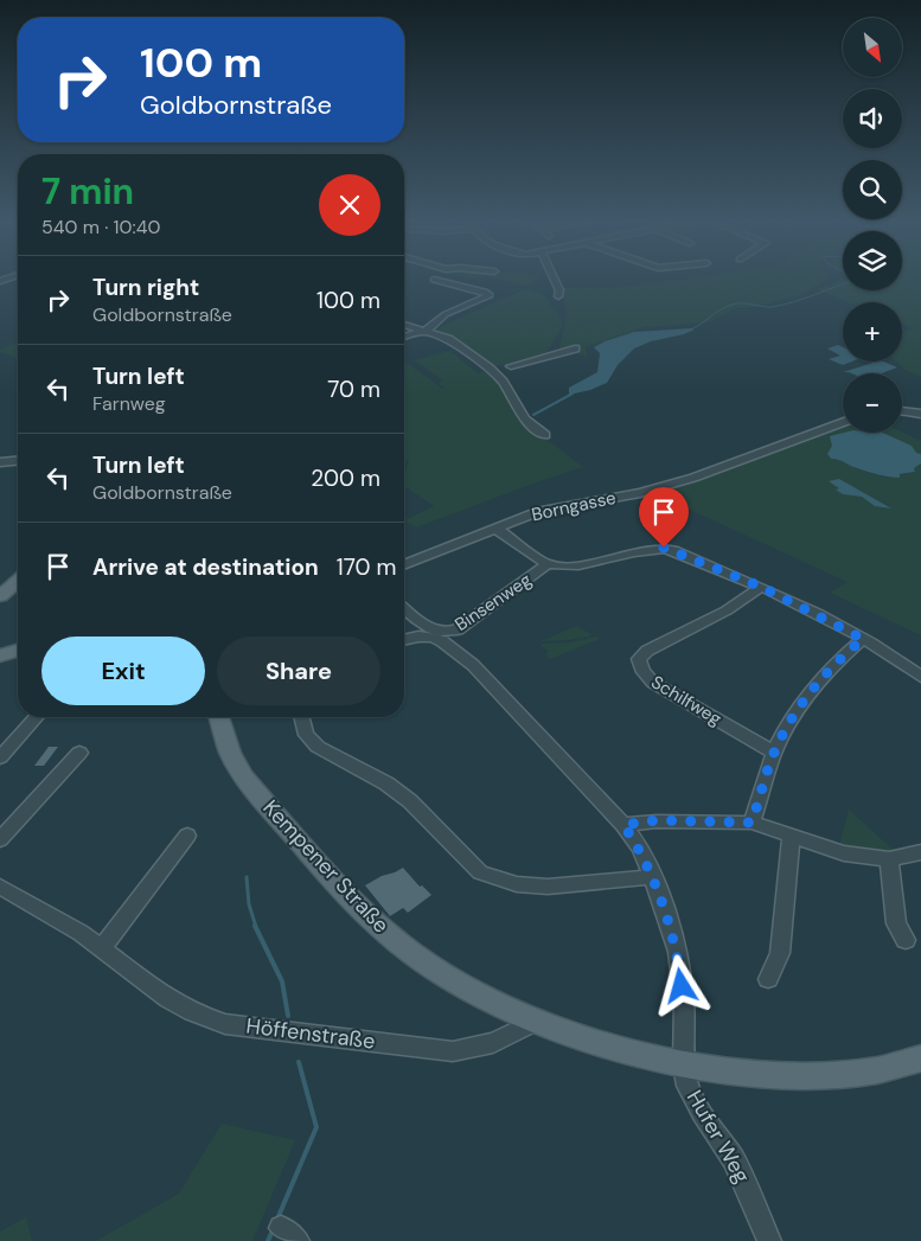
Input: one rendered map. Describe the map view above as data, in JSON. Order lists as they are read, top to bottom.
{
  "streets": {
    "main road": ["Kempener Straße"],
    "street": [
      "Borngasse",
      "Binsenweg",
      "Schilfweg",
      "Höffenstraße",
      "Hufer Weg"
    ]
  },
  "crossings": [
    ["Binsenweg", "Hufer Weg"],
    ["Kempener Straße", "Höffenstraße"],
    ["Kempener Straße", "Hufer Weg"]
  ],
  "north": "bottom right",
  "page": {
    "map_buttons": ["+", "−"],
    "turn": ["100 m", "Goldbornstraße"],
    "heading": ["7 min", "540 m · 10:40"],
    "list": [
      {
        "name": "Turn right",
        "note": "Goldbornstraße",
        "value": "100 m"
      },
      {
        "name": "Turn left",
        "note": "Farnweg",
        "value": "70 m"
      },
      {
        "name": "Turn left",
        "note": "Goldbornstraße",
        "value": "200 m"
      },
      {
        "name": "Arrive at destination",
        "value": "170 m"
      }
    ],
    "buttons": ["Exit", "Share"]
  }
}
